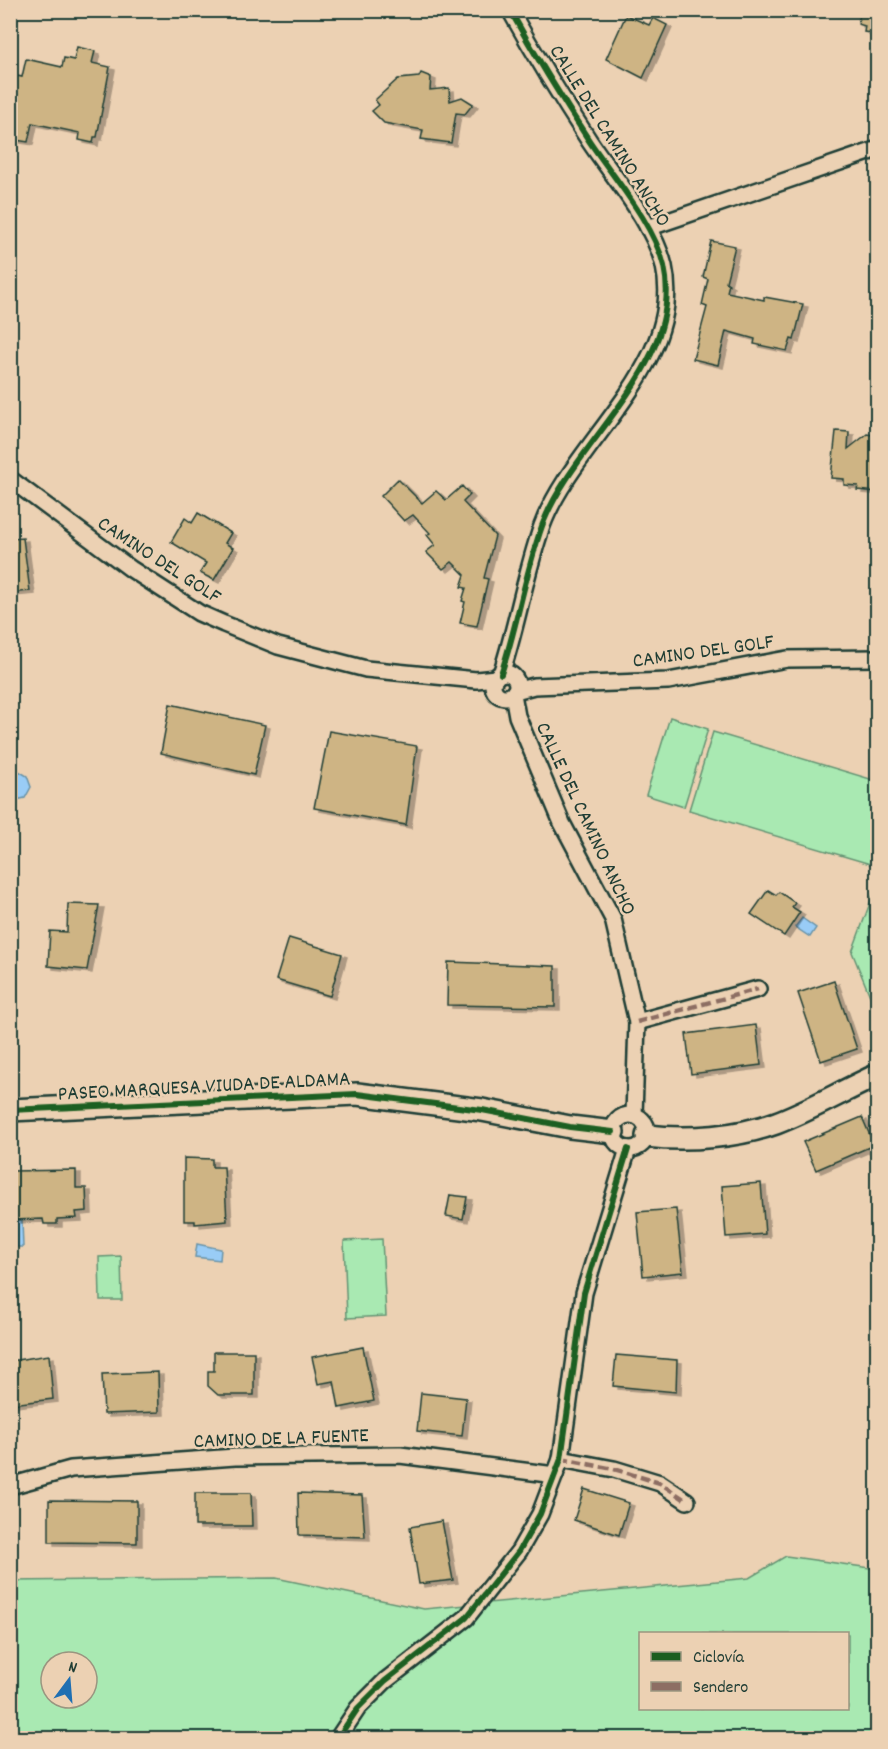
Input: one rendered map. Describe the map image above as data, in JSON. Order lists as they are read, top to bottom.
{
  "streets": {
    "street": [
      "CALLE DEL CAMINO ANCHO",
      "CAMINO DEL GOLF",
      "PASEO MARQUESA VIUDA DE ALDAMA",
      "CAMINO DE LA FUENTE"
    ]
  },
  "crossings": [
    ["CALLE DEL CAMINO ANCHO", "CAMINO DEL GOLF"],
    ["CALLE DEL CAMINO ANCHO", "PASEO MARQUESA VIUDA DE ALDAMA"]
  ],
  "legend": ["Ciclovía", "Sendero"],
  "north": "top"
}
